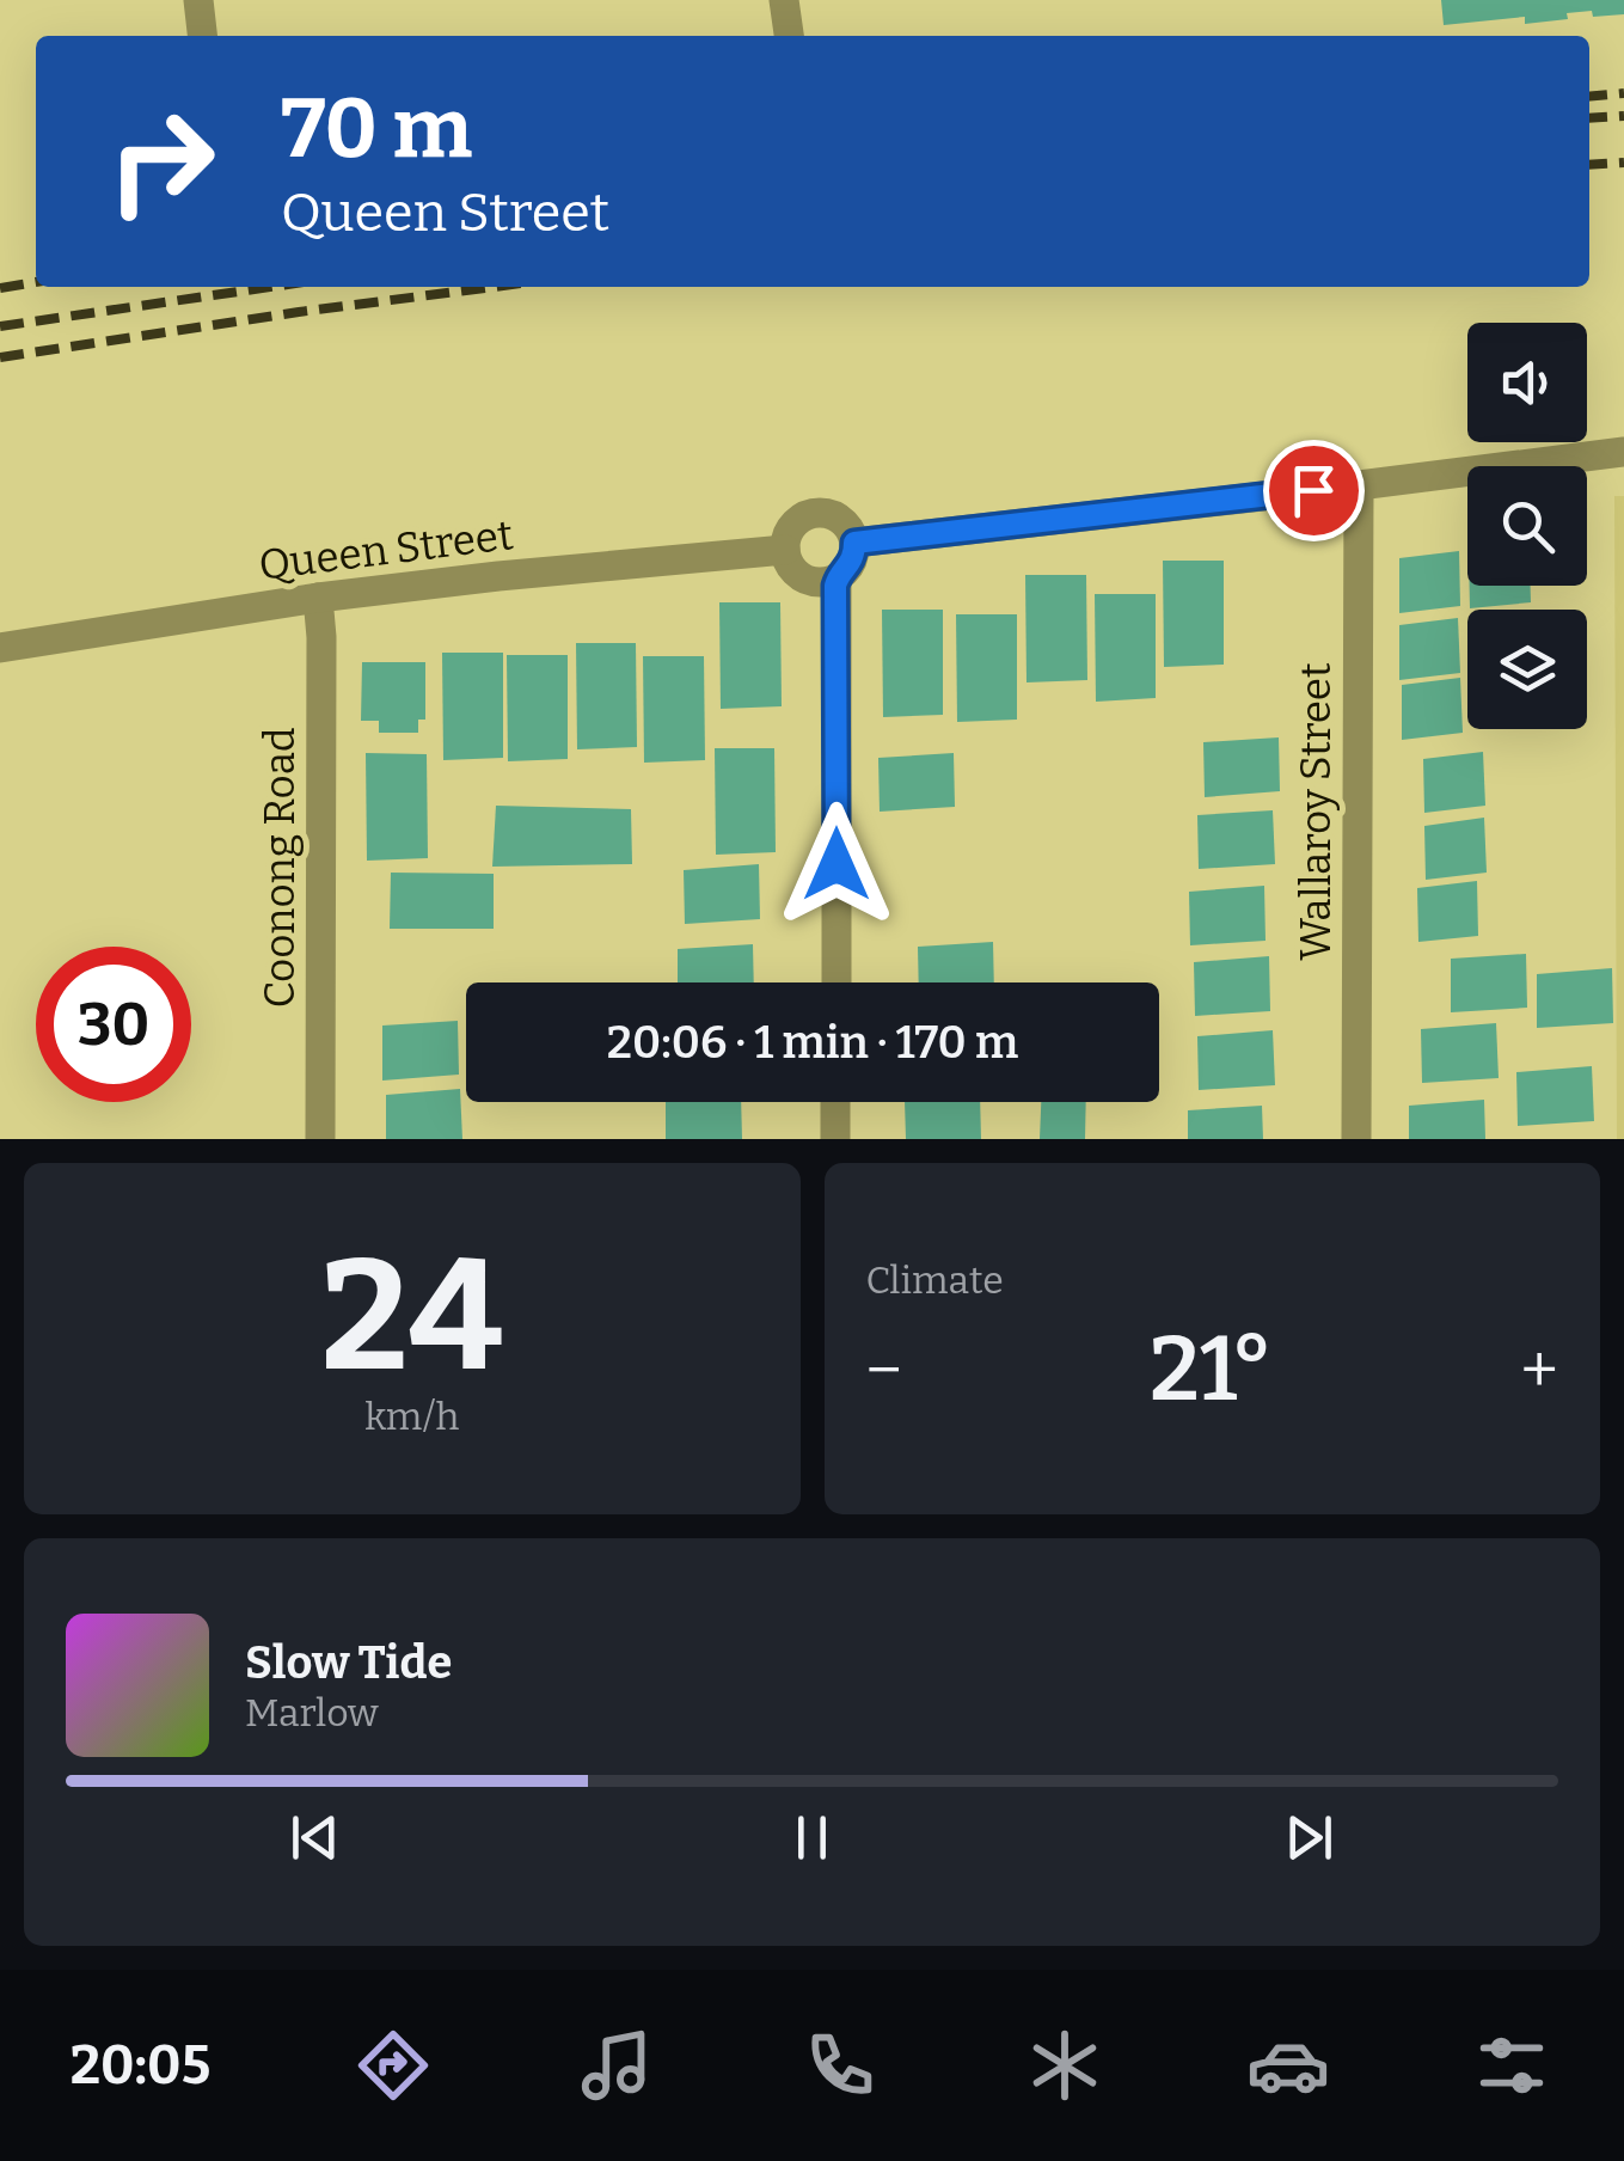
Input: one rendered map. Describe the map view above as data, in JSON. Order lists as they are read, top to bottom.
{
  "streets": {
    "street": ["Queen Street", "Wallaroy Street", "Coonong Road"]
  },
  "crossings": [
    ["Queen Street", "Coonong Road"]
  ],
  "page": {
    "turn": ["70 m", "Queen Street"],
    "limit": "30",
    "trip": "20:06 · 1 min · 170 m",
    "tile": [
      ["24", "km/h"],
      "Climate"
    ],
    "heat": ["−", "21°", "+"],
    "song": ["Slow Tide", "Marlow"],
    "tabs": "20:05"
  }
}
